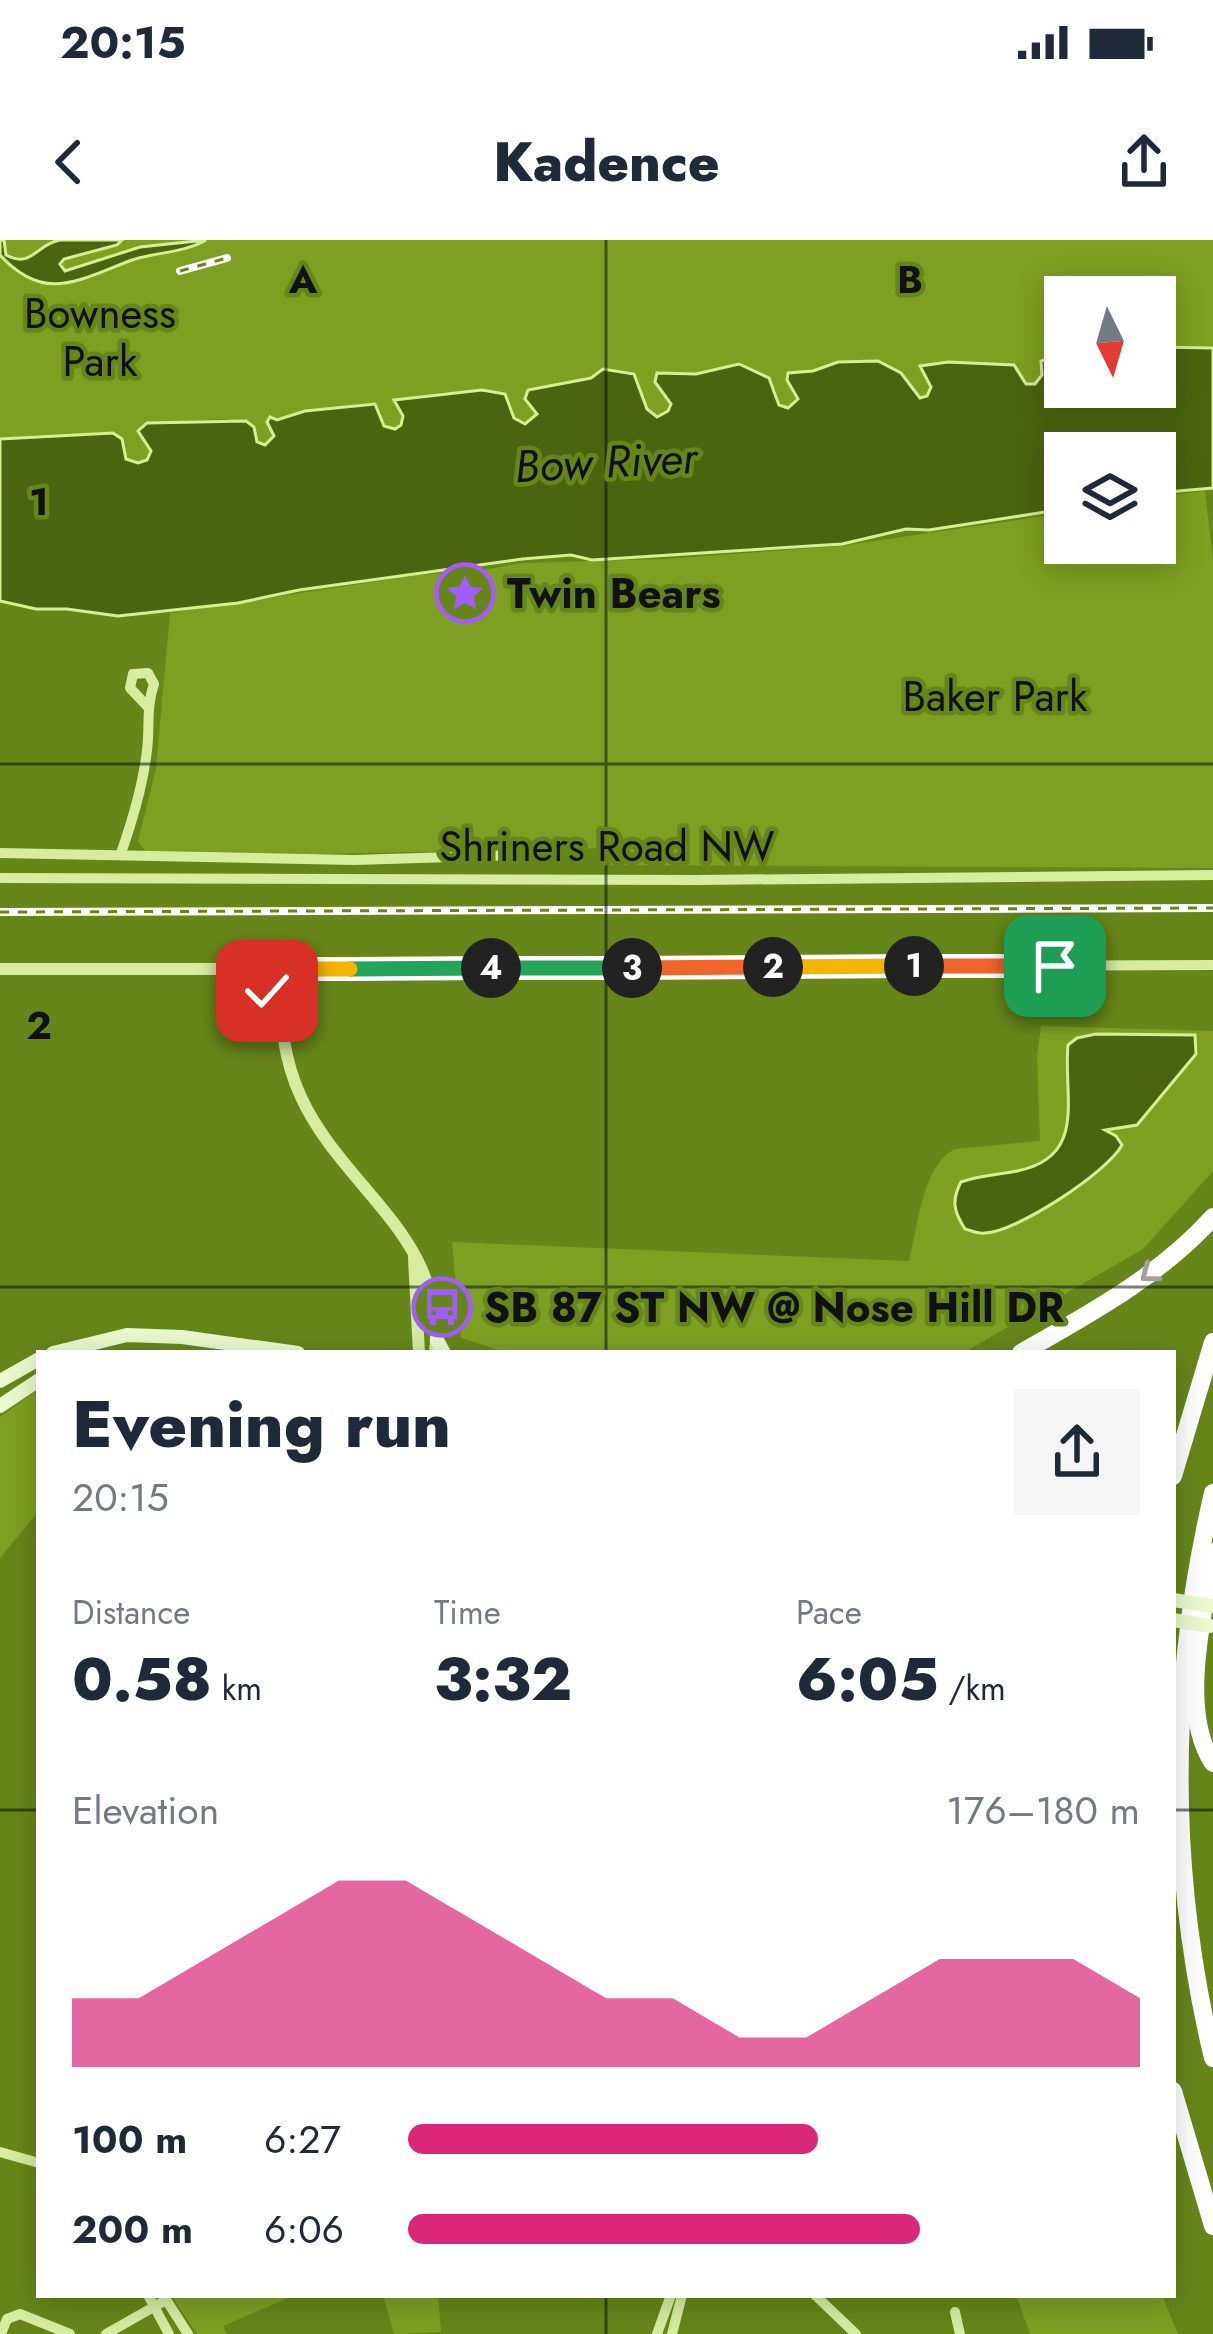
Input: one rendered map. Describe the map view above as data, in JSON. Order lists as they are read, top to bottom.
{
  "streets": {
    "street": ["Shriners Road NW"]
  },
  "water": ["Bow River"],
  "parks": ["Bowness Park", "Baker Park"],
  "places": {
    "place": ["Twin Bears"],
    "bus stop": ["SB 87 ST NW @ Nose Hill DR"]
  },
  "north": "bottom",
  "page": {
    "status": "20:15",
    "header": "Kadence",
    "pins": [
      "1",
      "2",
      "3",
      "4"
    ],
    "heading": ["Evening run", "20:15"],
    "stats": [
      ["Distance", "0.58 km"],
      ["Time", "3:32"],
      ["Pace", "6:05 /km"]
    ],
    "chart": ["Elevation", "176–180 m"],
    "list": [
      {
        "name": "100 m",
        "note": "6:27"
      },
      {
        "name": "200 m",
        "note": "6:06"
      }
    ]
  },
  "grid": {
    "columns": ["A", "B"],
    "rows": ["1", "2"]
  }
}
